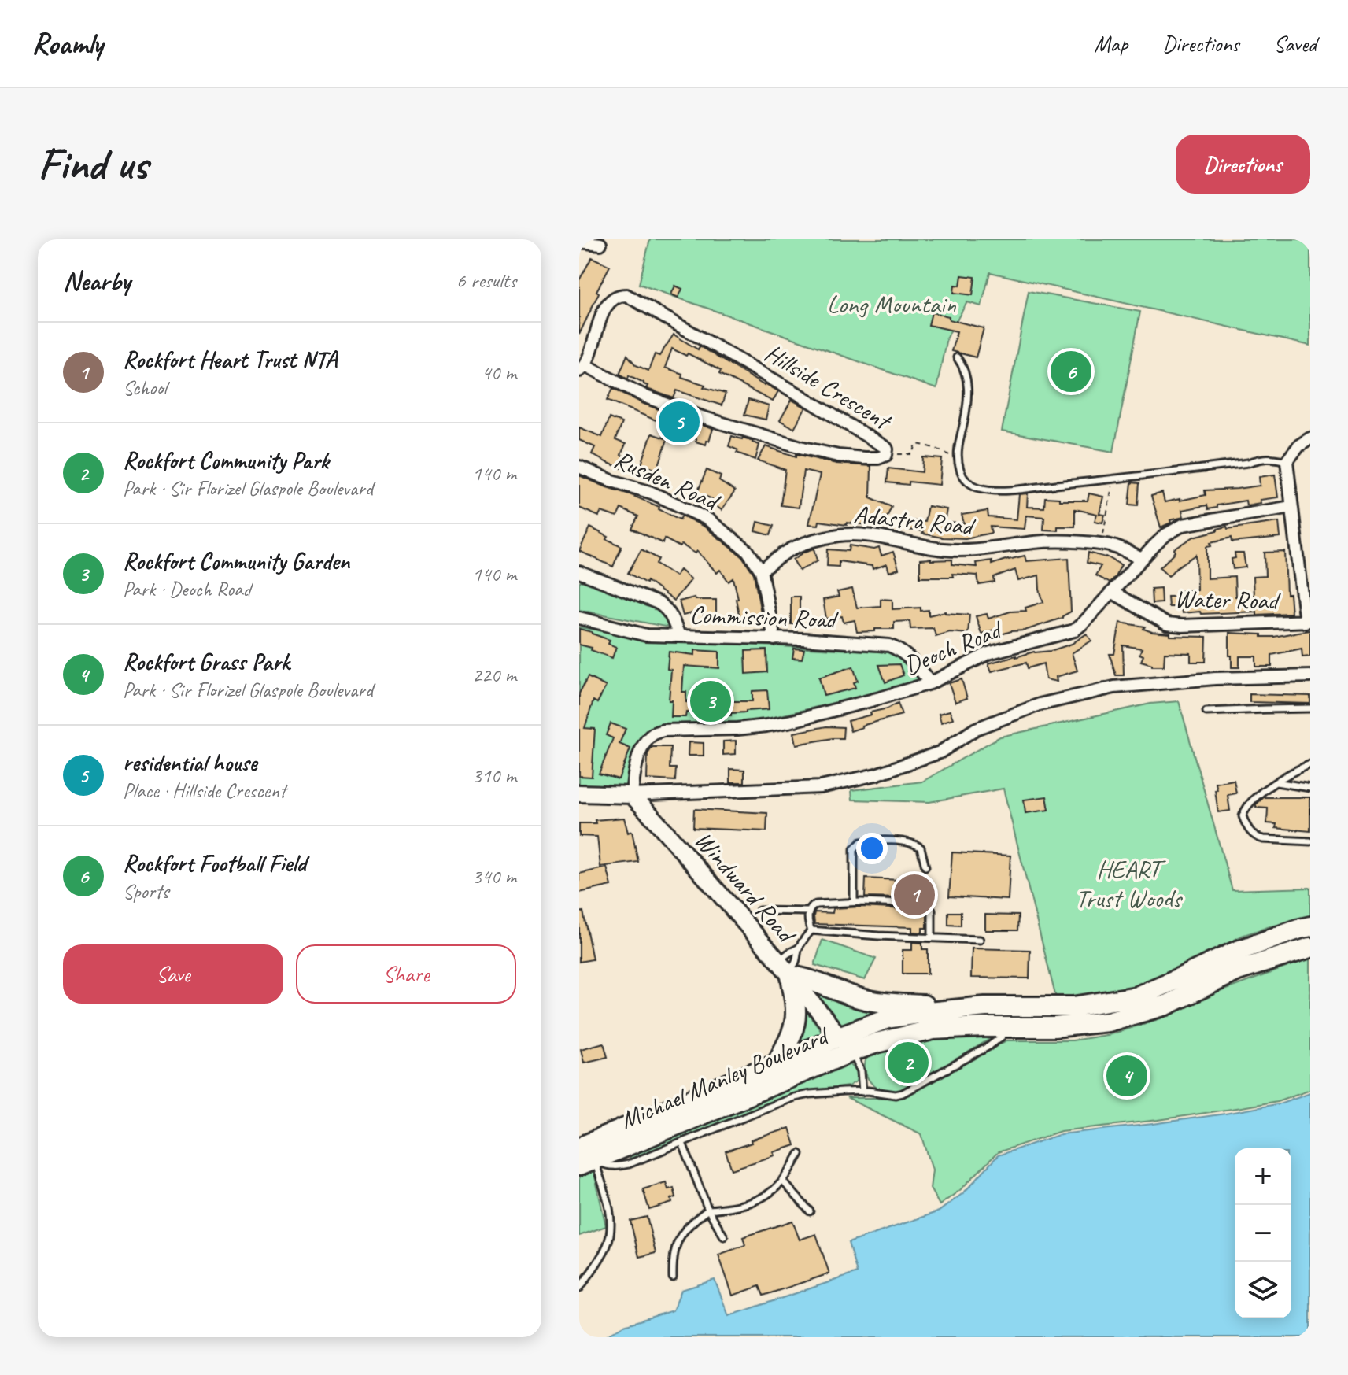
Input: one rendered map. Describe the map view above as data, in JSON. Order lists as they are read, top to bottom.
{
  "streets": {
    "highway": ["Michael Manley Boulevard"],
    "main road": ["Windward Road"],
    "street": [
      "Hillside Crescent",
      "Rusden Road",
      "Adastra Road",
      "Water Road",
      "Commission Road",
      "Deoch Road"
    ]
  },
  "crossings": [
    ["Rusden Road", "Adastra Road"],
    ["Rusden Road", "Commission Road"],
    ["Adastra Road", "Deoch Road"],
    ["Water Road", "Deoch Road"],
    ["Commission Road", "Deoch Road"],
    ["Deoch Road", "Windward Road"],
    ["Windward Road", "Michael Manley Boulevard"]
  ],
  "parks": ["Long Mountain", "HEART Trust Woods"],
  "page": {
    "header": "Roamly",
    "nav": ["Map", "Directions", "Saved"],
    "buttons": [
      "Directions",
      ["Save", "Share"]
    ],
    "title": "Find us",
    "heading": ["Nearby", "6 results"],
    "list": [
      {
        "mark": "1",
        "name": "Rockfort Heart Trust NTA",
        "note": "School",
        "value": "40 m"
      },
      {
        "mark": "2",
        "name": "Rockfort Community Park",
        "note": "Park · Sir Florizel Glaspole Boulevard",
        "value": "140 m"
      },
      {
        "mark": "3",
        "name": "Rockfort Community Garden",
        "note": "Park · Deoch Road",
        "value": "140 m"
      },
      {
        "mark": "4",
        "name": "Rockfort Grass Park",
        "note": "Park · Sir Florizel Glaspole Boulevard",
        "value": "220 m"
      },
      {
        "mark": "5",
        "name": "residential house",
        "note": "Place · Hillside Crescent",
        "value": "310 m"
      },
      {
        "mark": "6",
        "name": "Rockfort Football Field",
        "note": "Sports",
        "value": "340 m"
      }
    ],
    "pins": [
      "6",
      "5",
      "3",
      "1",
      "2",
      "4"
    ],
    "map_buttons": ["+", "−"]
  }
}
